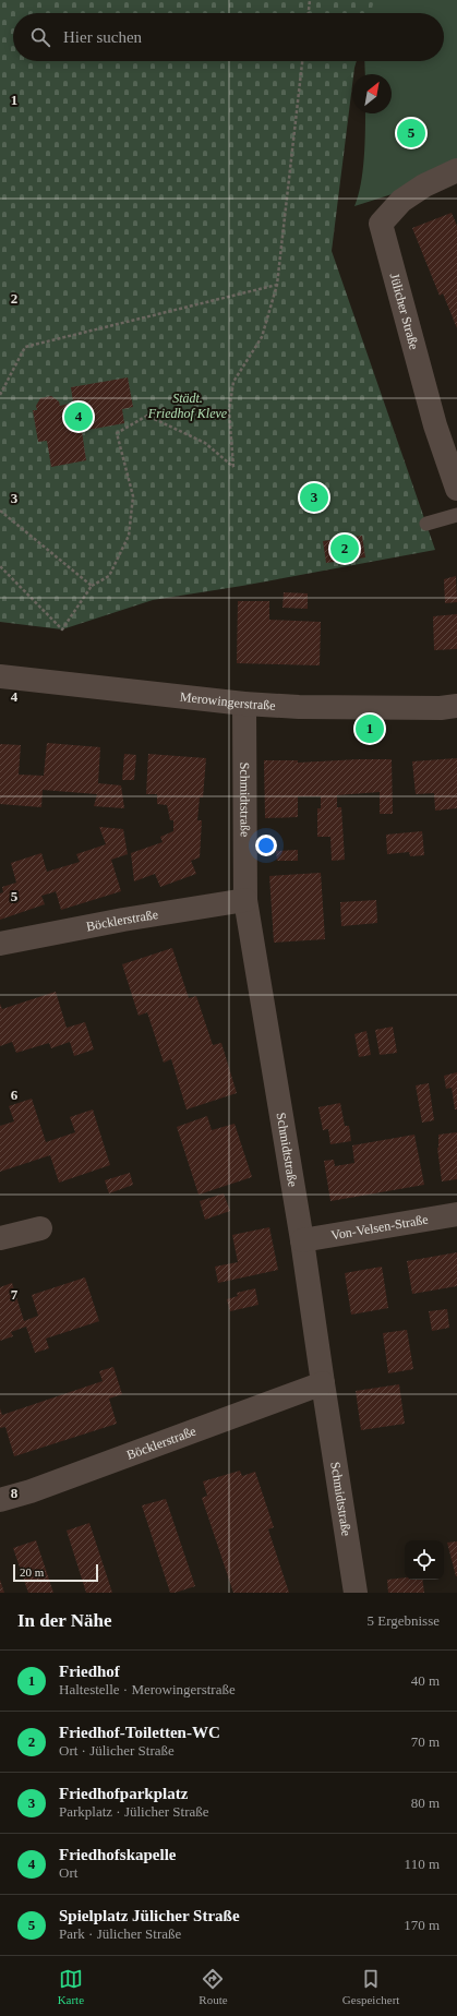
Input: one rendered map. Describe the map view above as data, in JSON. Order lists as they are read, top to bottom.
{
  "streets": {
    "street": [
      "Jülicher Straße",
      "Merowingerstraße",
      "Schmidtstraße",
      "Böcklerstraße",
      "Von-Velsen-Straße"
    ]
  },
  "crossings": [
    ["Merowingerstraße", "Schmidtstraße"],
    ["Schmidtstraße", "Böcklerstraße"],
    ["Schmidtstraße", "Von-Velsen-Straße"]
  ],
  "parks": ["Städt. Friedhof Kleve"],
  "scale_bar": "20 m",
  "north": "top right",
  "page": {
    "search": "Hier suchen",
    "pins": [
      "5",
      "4",
      "3",
      "2",
      "1"
    ],
    "scale": "20 m",
    "heading": ["In der Nähe", "5 Ergebnisse"],
    "list": [
      {
        "mark": "1",
        "name": "Friedhof",
        "note": "Haltestelle · Merowingerstraße",
        "value": "40 m"
      },
      {
        "mark": "2",
        "name": "Friedhof-Toiletten-WC",
        "note": "Ort · Jülicher Straße",
        "value": "70 m"
      },
      {
        "mark": "3",
        "name": "Friedhofparkplatz",
        "note": "Parkplatz · Jülicher Straße",
        "value": "80 m"
      },
      {
        "mark": "4",
        "name": "Friedhofskapelle",
        "note": "Ort",
        "value": "110 m"
      },
      {
        "mark": "5",
        "name": "Spielplatz Jülicher Straße",
        "note": "Park · Jülicher Straße",
        "value": "170 m"
      }
    ],
    "nav": ["Karte", "Route", "Gespeichert"]
  },
  "grid": {
    "rows": [
      "1",
      "2",
      "3",
      "4",
      "5",
      "6",
      "7",
      "8"
    ]
  }
}
